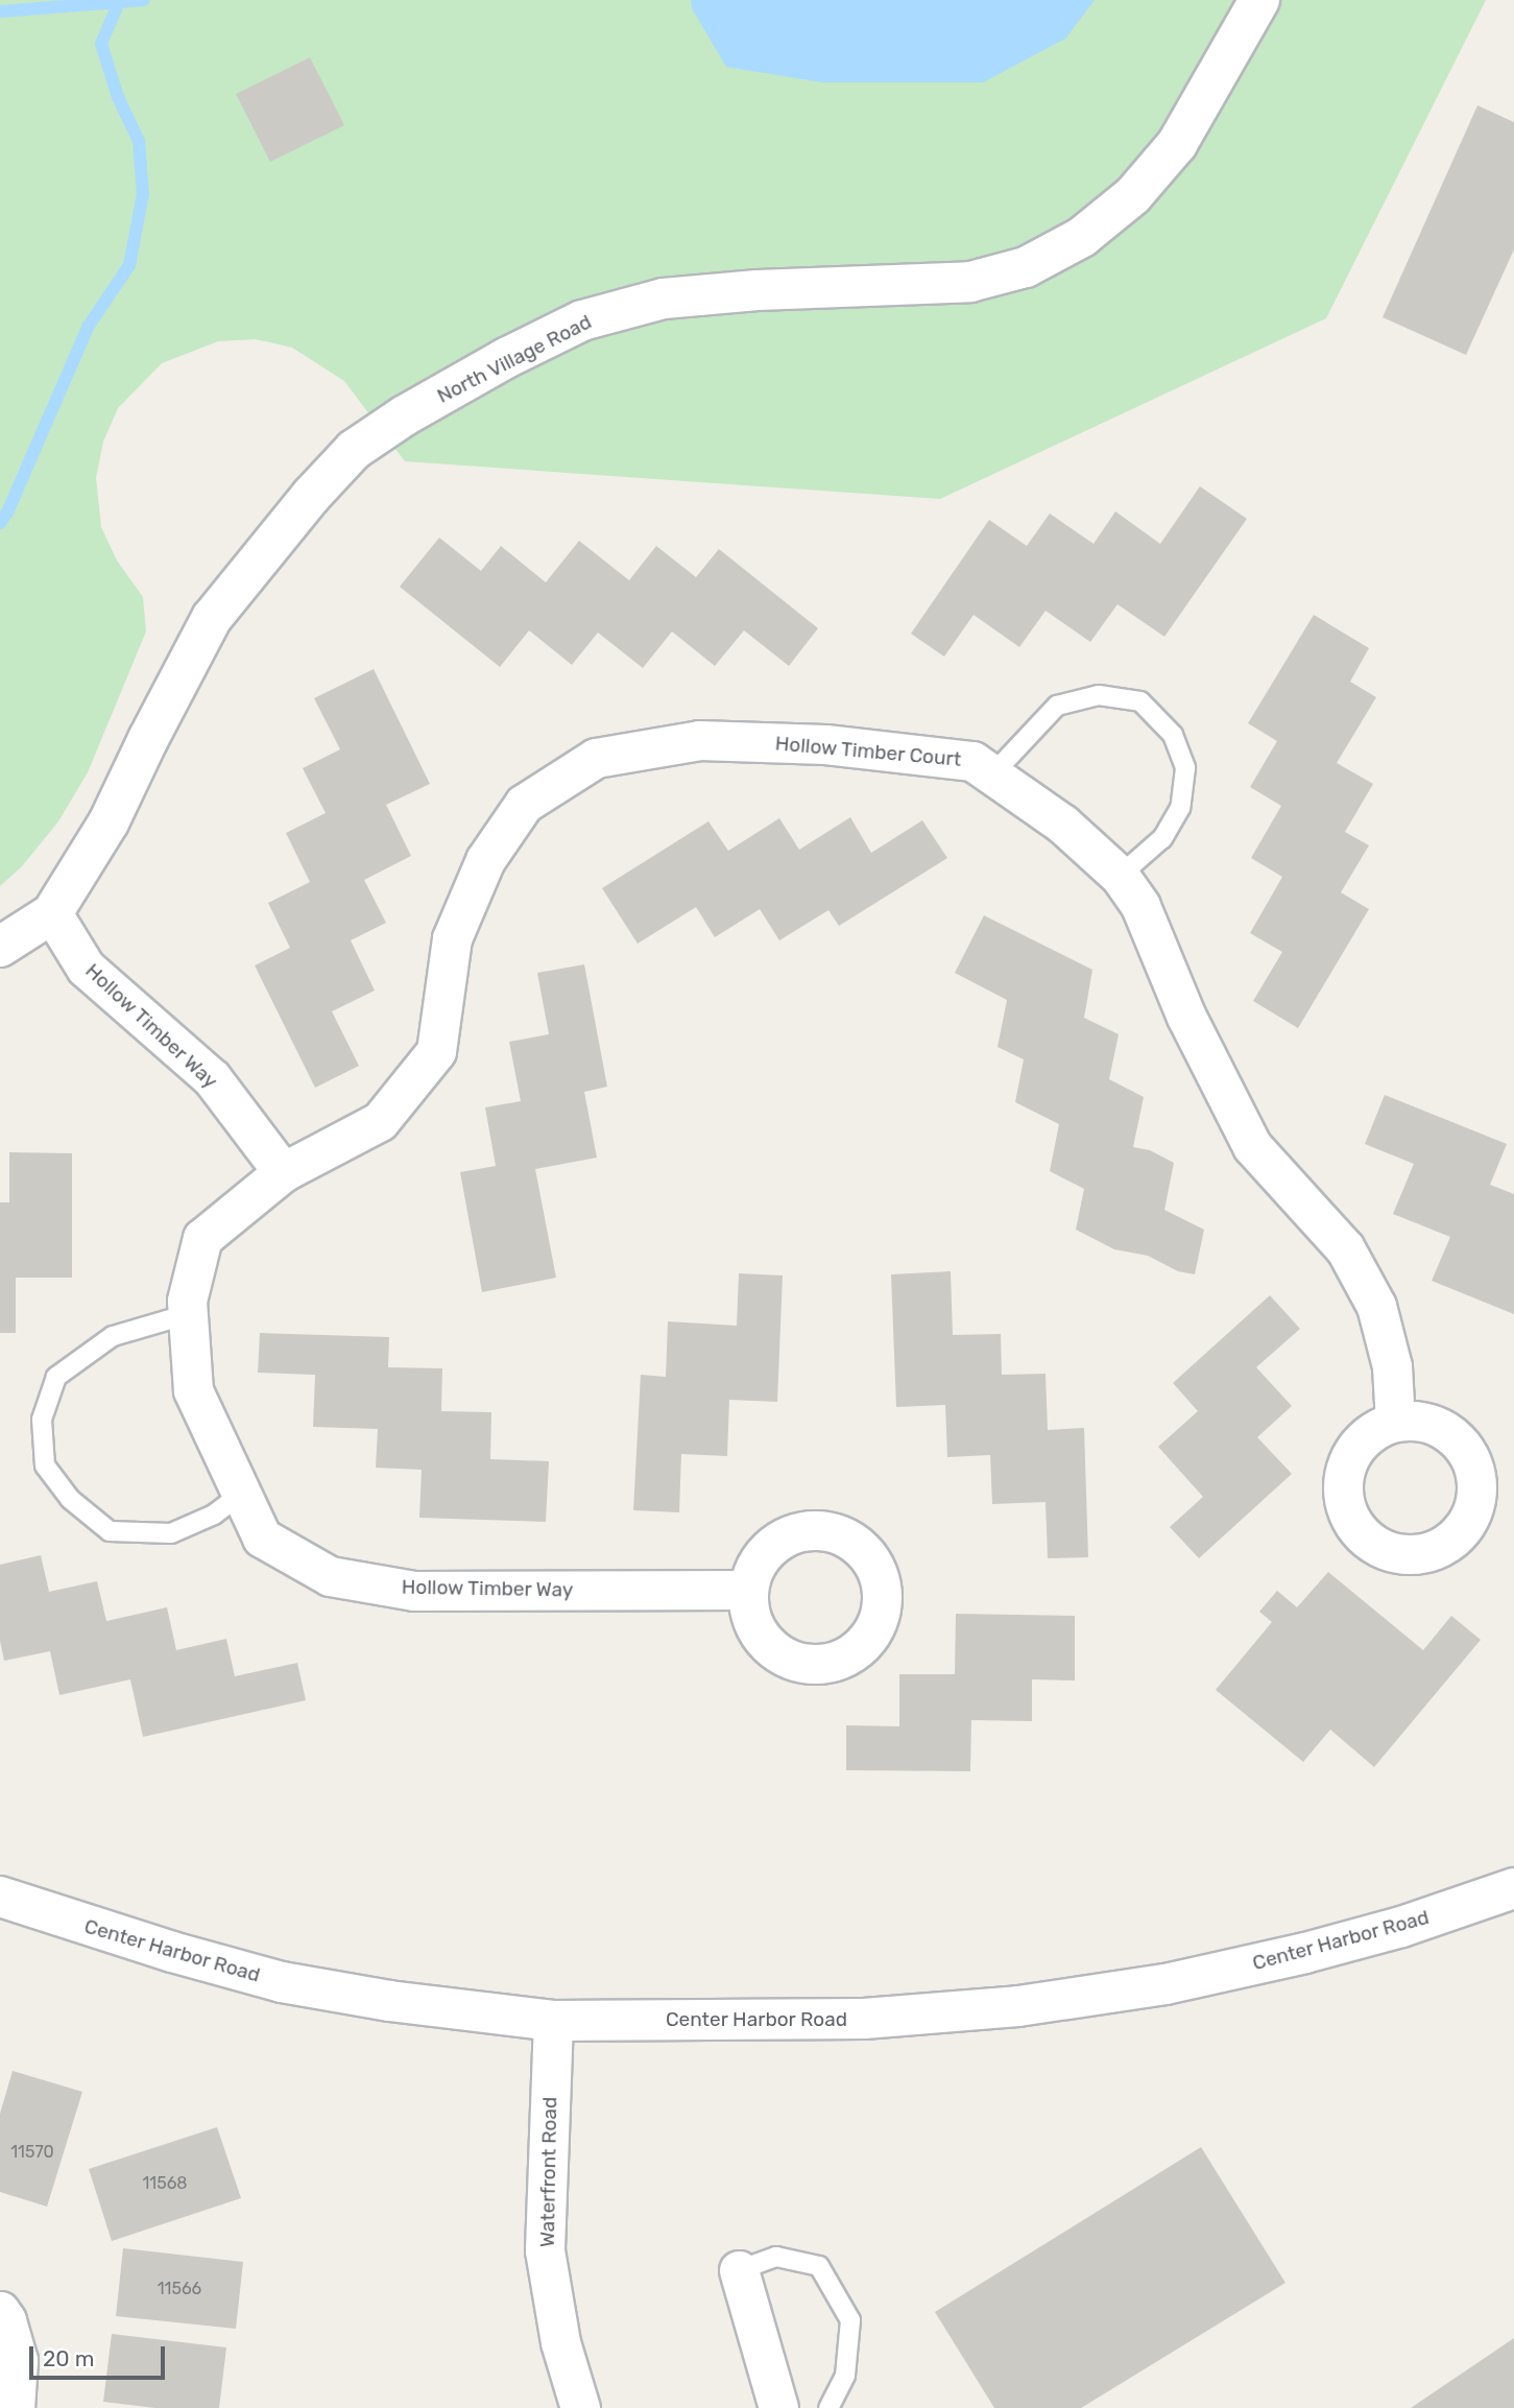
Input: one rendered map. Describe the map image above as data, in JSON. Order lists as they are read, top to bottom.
{
  "streets": {
    "street": [
      "North Village Road",
      "Hollow Timber Court",
      "Hollow Timber Way",
      "Center Harbor Road",
      "Waterfront Road"
    ]
  },
  "crossings": [
    ["North Village Road", "Hollow Timber Way"],
    ["Hollow Timber Court", "Hollow Timber Way"],
    ["Center Harbor Road", "Waterfront Road"]
  ],
  "house_numbers": ["11570", "11568", "11566"],
  "scale_bar": "20 m"
}
